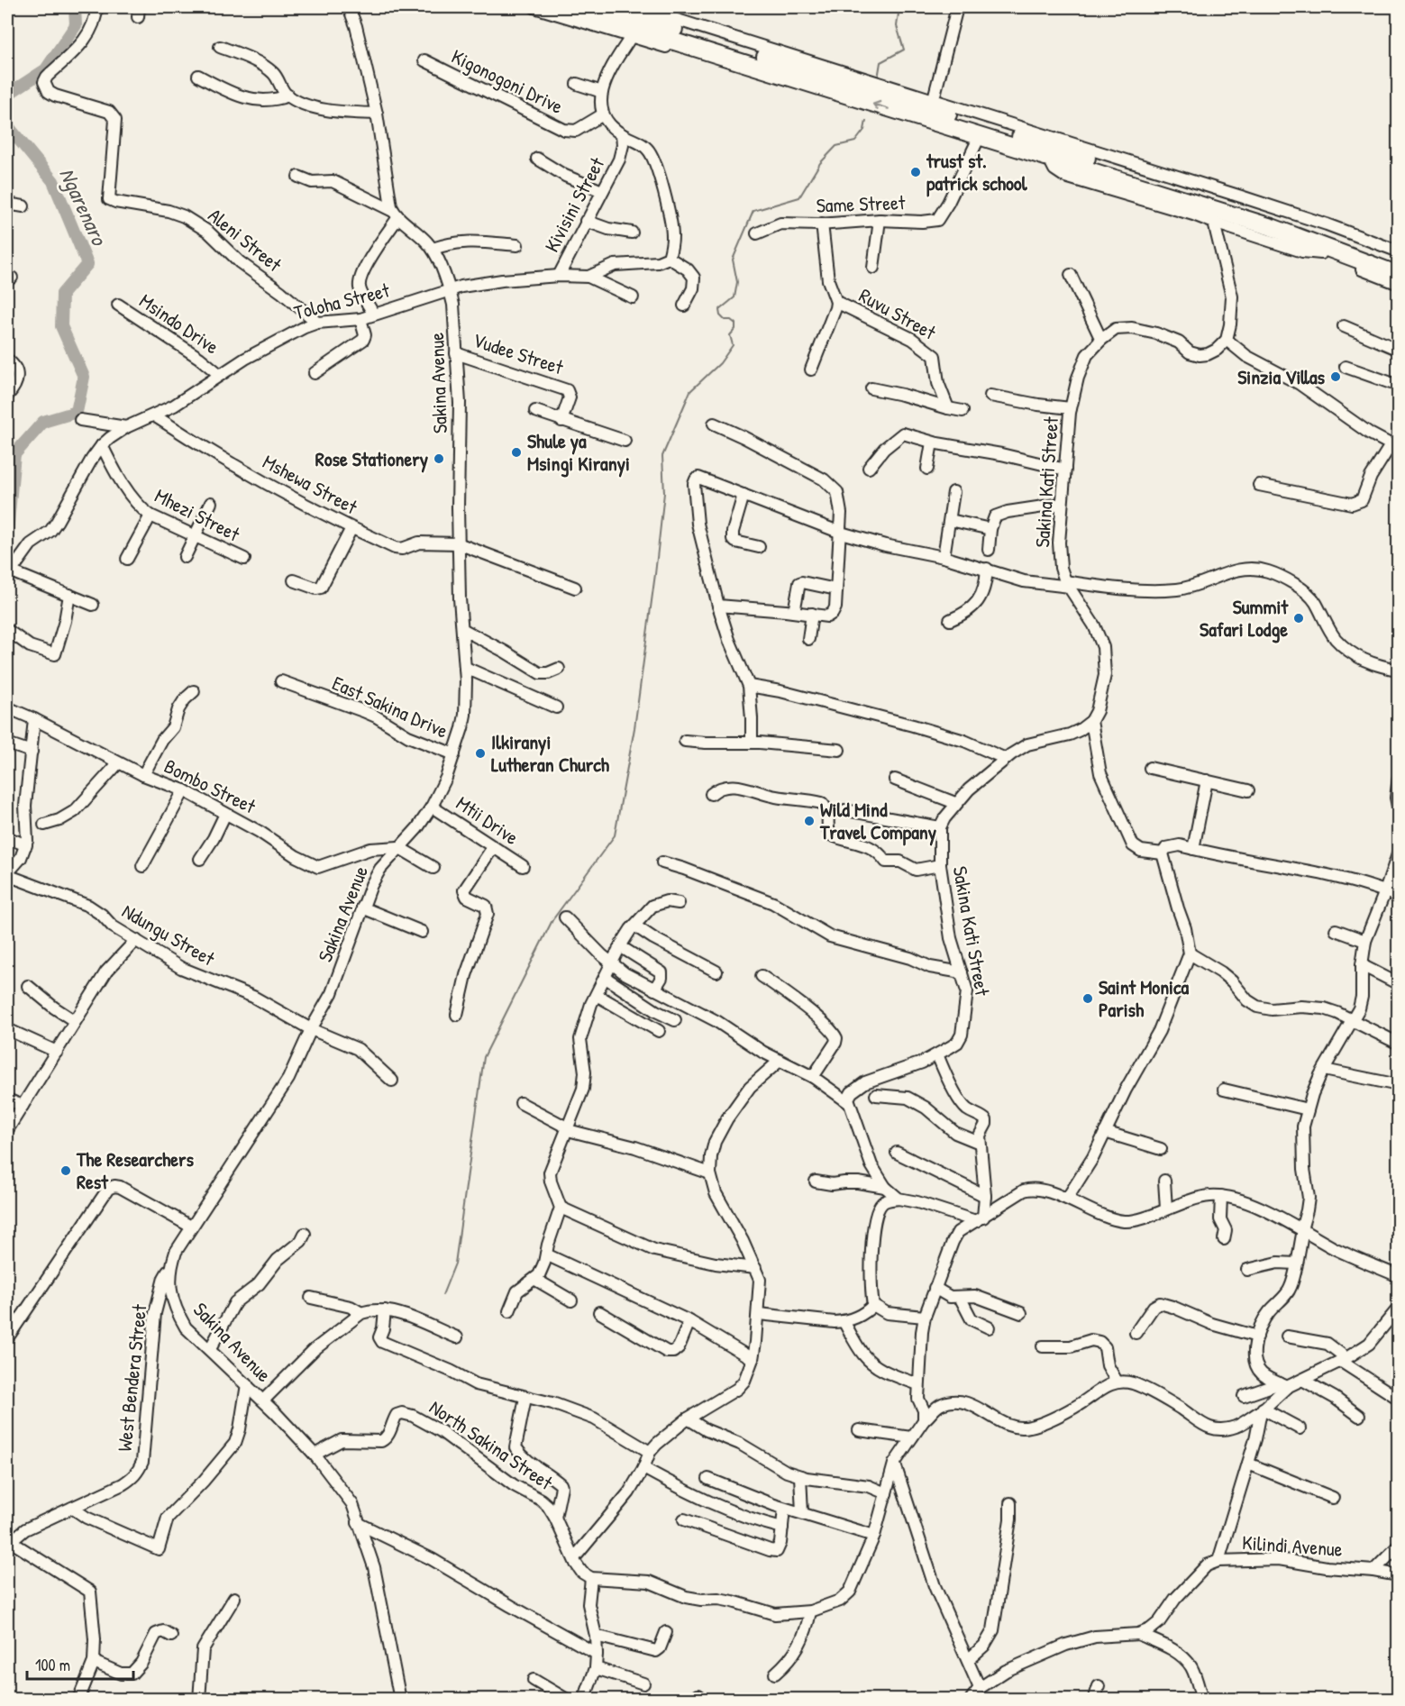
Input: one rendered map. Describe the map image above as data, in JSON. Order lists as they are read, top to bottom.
{
  "streets": {
    "street": [
      "Kigonogoni Drive",
      "Same Street",
      "Kivisini Street",
      "Aleni Street",
      "Toloha Street",
      "Ruvu Street",
      "Msindo Drive",
      "Vudee Street",
      "Sakina Avenue",
      "Sakina Kati Street",
      "Mshewa Street",
      "Mhezi Street",
      "East Sakina Drive",
      "Bombo Street",
      "Mtii Drive",
      "Ndungu Street",
      "West Bendera Street",
      "North Sakina Street",
      "Kilindi Avenue"
    ]
  },
  "crossings": [
    ["Same Street", "Ruvu Street"],
    ["Kivisini Street", "Toloha Street"],
    ["Aleni Street", "Toloha Street"],
    ["Toloha Street", "Msindo Drive"],
    ["Toloha Street", "Sakina Avenue"],
    ["Toloha Street", "Mshewa Street"],
    ["Toloha Street", "Mhezi Street"],
    ["Vudee Street", "Sakina Avenue"],
    ["Sakina Avenue", "Mshewa Street"],
    ["Sakina Avenue", "East Sakina Drive"],
    ["Sakina Avenue", "Bombo Street"],
    ["Sakina Avenue", "Mtii Drive"],
    ["Sakina Avenue", "Ndungu Street"],
    ["Sakina Avenue", "West Bendera Street"],
    ["Sakina Avenue", "North Sakina Street"]
  ],
  "water": ["Ngarenaro"],
  "places": [
    "trust st. patrick school",
    "Sinzia Villas",
    "Shule ya Msingi Kiranyi",
    "Rose Stationery",
    "Summit Safari Lodge",
    "Ilkiranyi Lutheran Church",
    "Wild Mind Travel Company",
    "Saint Monica Parish",
    "The Researchers Rest"
  ],
  "scale_bar": "100 m"
}
